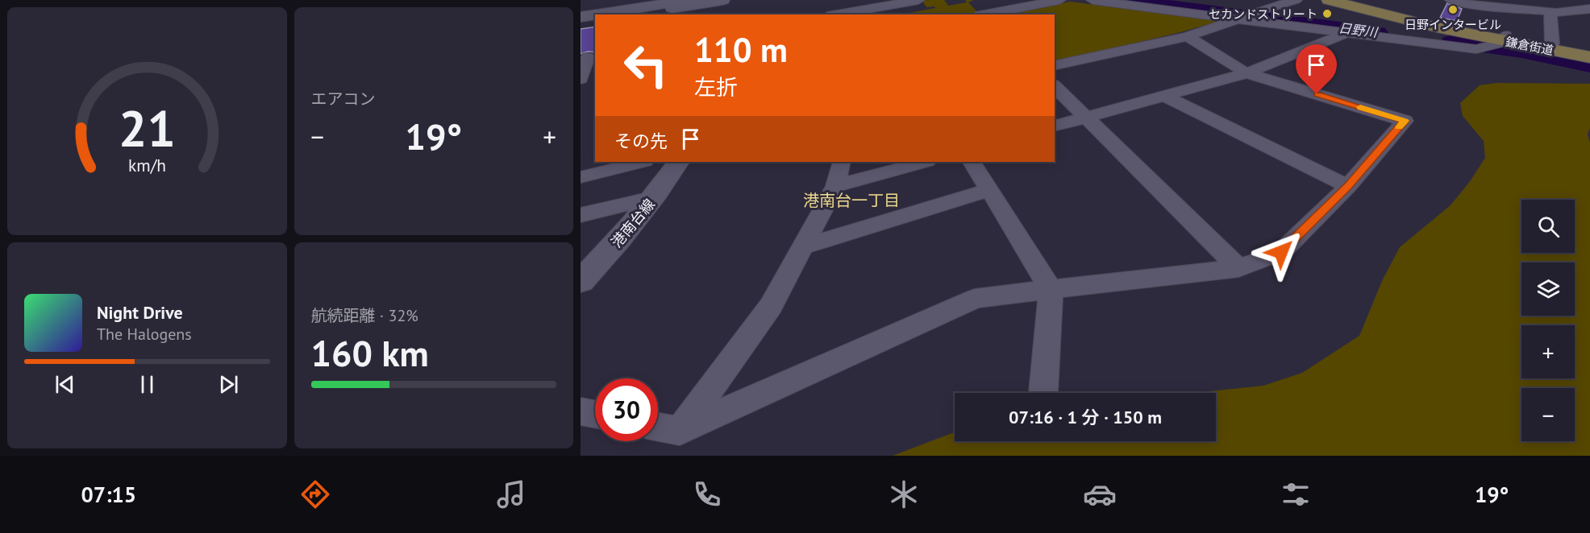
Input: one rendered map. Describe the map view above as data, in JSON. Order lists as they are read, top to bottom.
{
  "streets": {
    "main road": ["鎌倉街道"],
    "street": ["港南台線"]
  },
  "districts": ["港南台一丁目"],
  "water": ["日野川"],
  "places": ["日野インタービル", "セカンドストリート"],
  "page": {
    "tile": [
      "エアコン",
      ["航続距離 · 32%", "160 km"]
    ],
    "turn": ["110 m", "左折"],
    "then": "その先",
    "heat": ["−", "19°", "+"],
    "map_buttons": ["+", "−"],
    "song": ["Night Drive", "The Halogens"],
    "limit": "30",
    "trip": "07:16 · 1 分 · 150 m",
    "tabs": ["07:15", "19°"],
    "gauge": ["21", "km/h"]
  }
}
